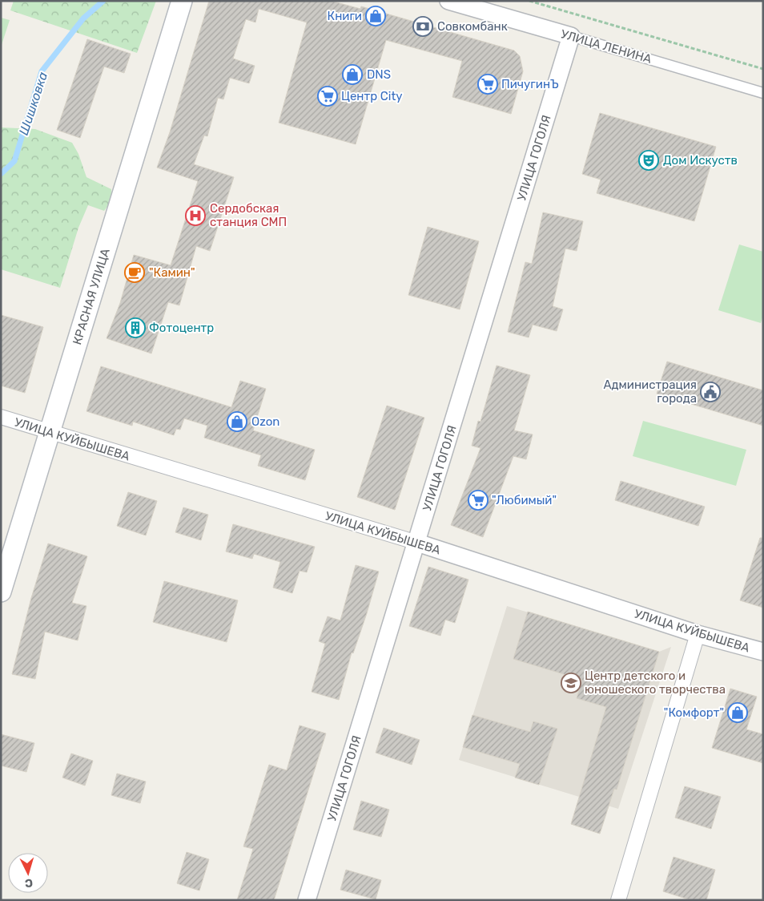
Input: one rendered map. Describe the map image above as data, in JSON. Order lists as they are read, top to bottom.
{
  "streets": {
    "main road": ["КРАСНАЯ УЛИЦА"],
    "street": ["УЛИЦА ЛЕНИНА", "УЛИЦА ГОГОЛЯ", "УЛИЦА КУЙБЫШЕВА"]
  },
  "crossings": [
    ["УЛИЦА ЛЕНИНА", "УЛИЦА ГОГОЛЯ"],
    ["УЛИЦА ГОГОЛЯ", "УЛИЦА КУЙБЫШЕВА"],
    ["КРАСНАЯ УЛИЦА", "УЛИЦА КУЙБЫШЕВА"]
  ],
  "water": ["Шишковка"],
  "places": {
    "shop": [
      "Книги",
      "DNS",
      "Ozon",
      "\"Комфорт\""
    ],
    "bank": ["Совкомбанк"],
    "supermarket": ["ПичугинЪ", "Центр City", "\"Любимый\""],
    "theatre": ["Дом Искуств"],
    "hospital": ["Сердобская станция СМП"],
    "cafe": ["\"Камин\""],
    "building": ["Фотоцентр"],
    "public building": ["Администрация города"],
    "school or university": ["Центр детского и юношеского творчества"]
  },
  "north": "bottom"
}
